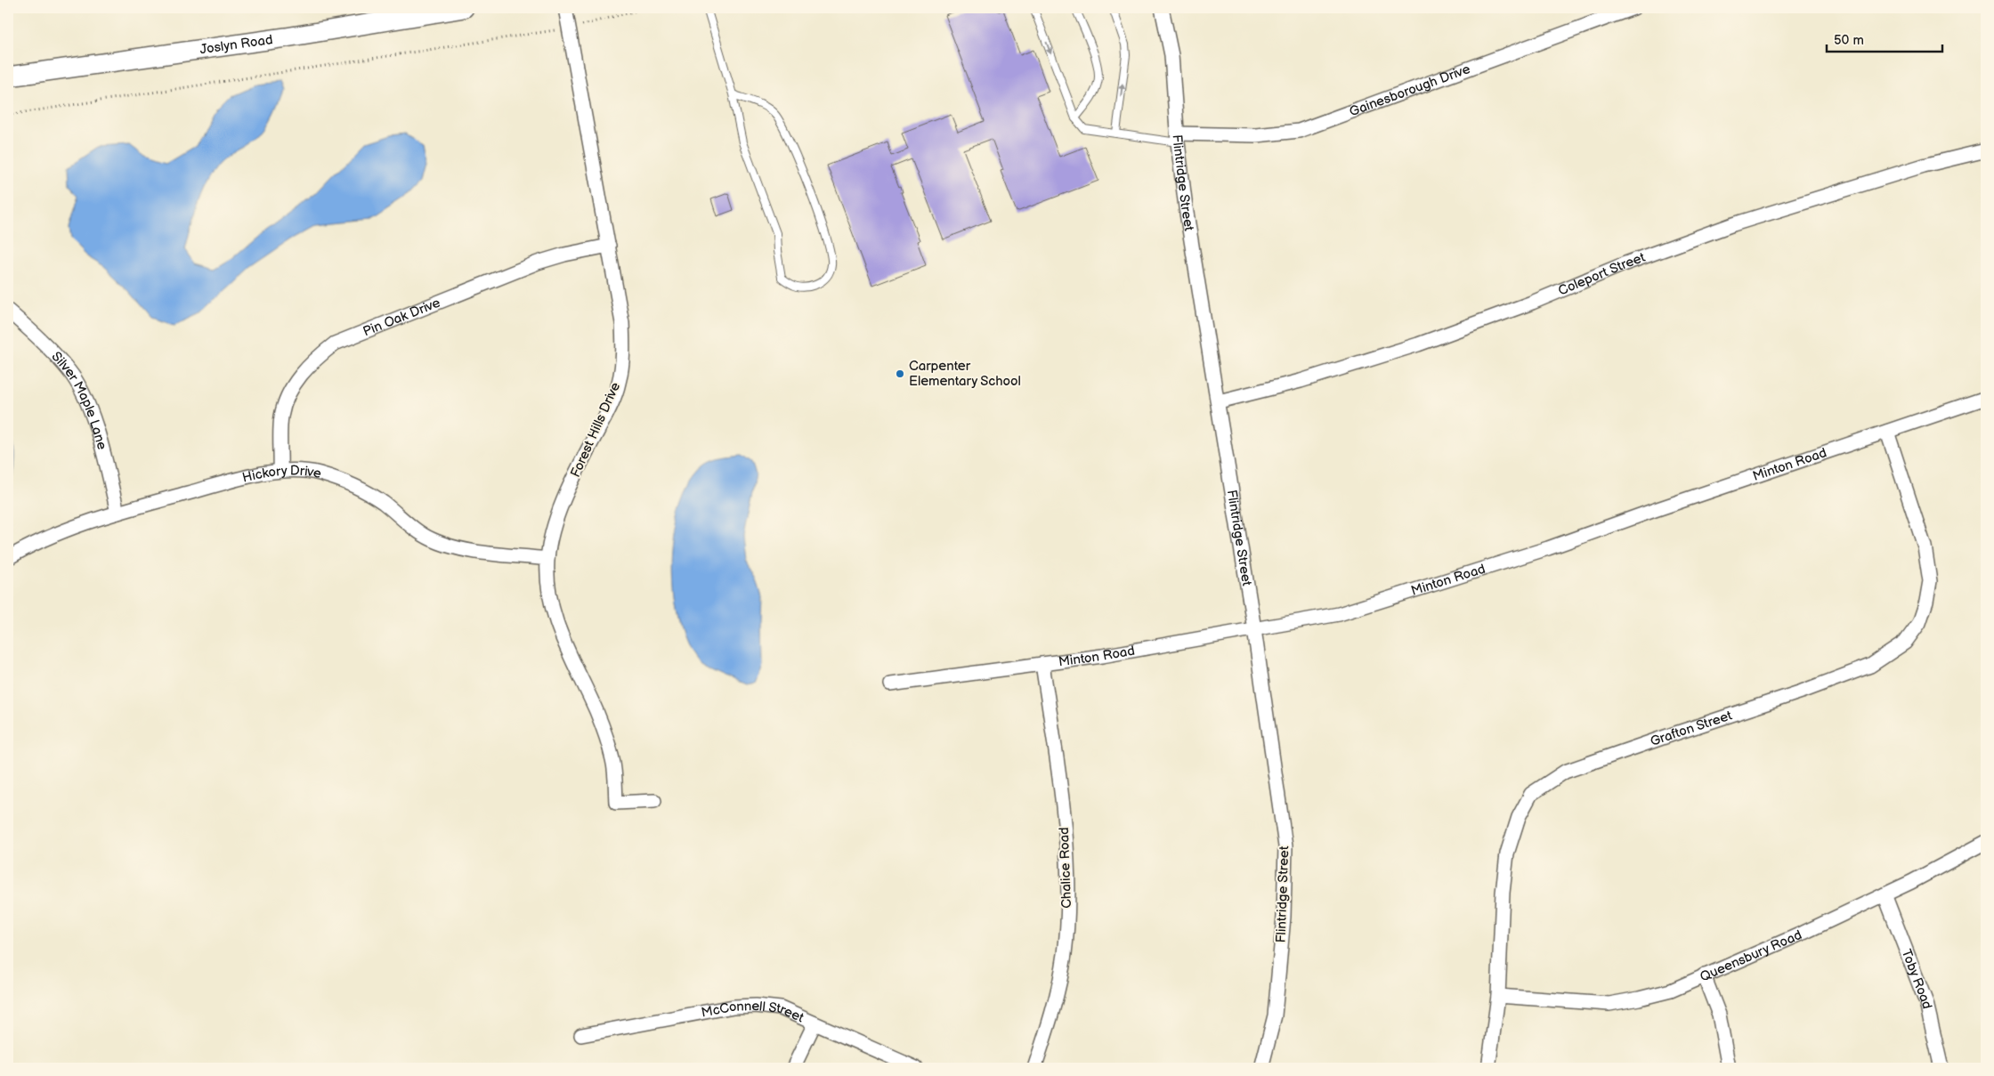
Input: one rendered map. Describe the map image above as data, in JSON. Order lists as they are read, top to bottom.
{
  "streets": {
    "street": [
      "Joslyn Road",
      "Gainesborough Drive",
      "Flintridge Street",
      "Coleport Street",
      "Pin Oak Drive",
      "Silver Maple Lane",
      "Forest Hills Drive",
      "Minton Road",
      "Hickory Drive",
      "Grafton Street",
      "Chalice Road",
      "Queensbury Road",
      "Toby Road",
      "McConnell Street"
    ]
  },
  "crossings": [
    ["Gainesborough Drive", "Flintridge Street"],
    ["Flintridge Street", "Coleport Street"],
    ["Flintridge Street", "Minton Road"],
    ["Pin Oak Drive", "Forest Hills Drive"],
    ["Pin Oak Drive", "Hickory Drive"],
    ["Silver Maple Lane", "Hickory Drive"],
    ["Forest Hills Drive", "Hickory Drive"],
    ["Minton Road", "Grafton Street"],
    ["Minton Road", "Chalice Road"],
    ["Grafton Street", "Queensbury Road"],
    ["Queensbury Road", "Toby Road"]
  ],
  "places": ["Carpenter Elementary School"],
  "scale_bar": "50 m"
}
